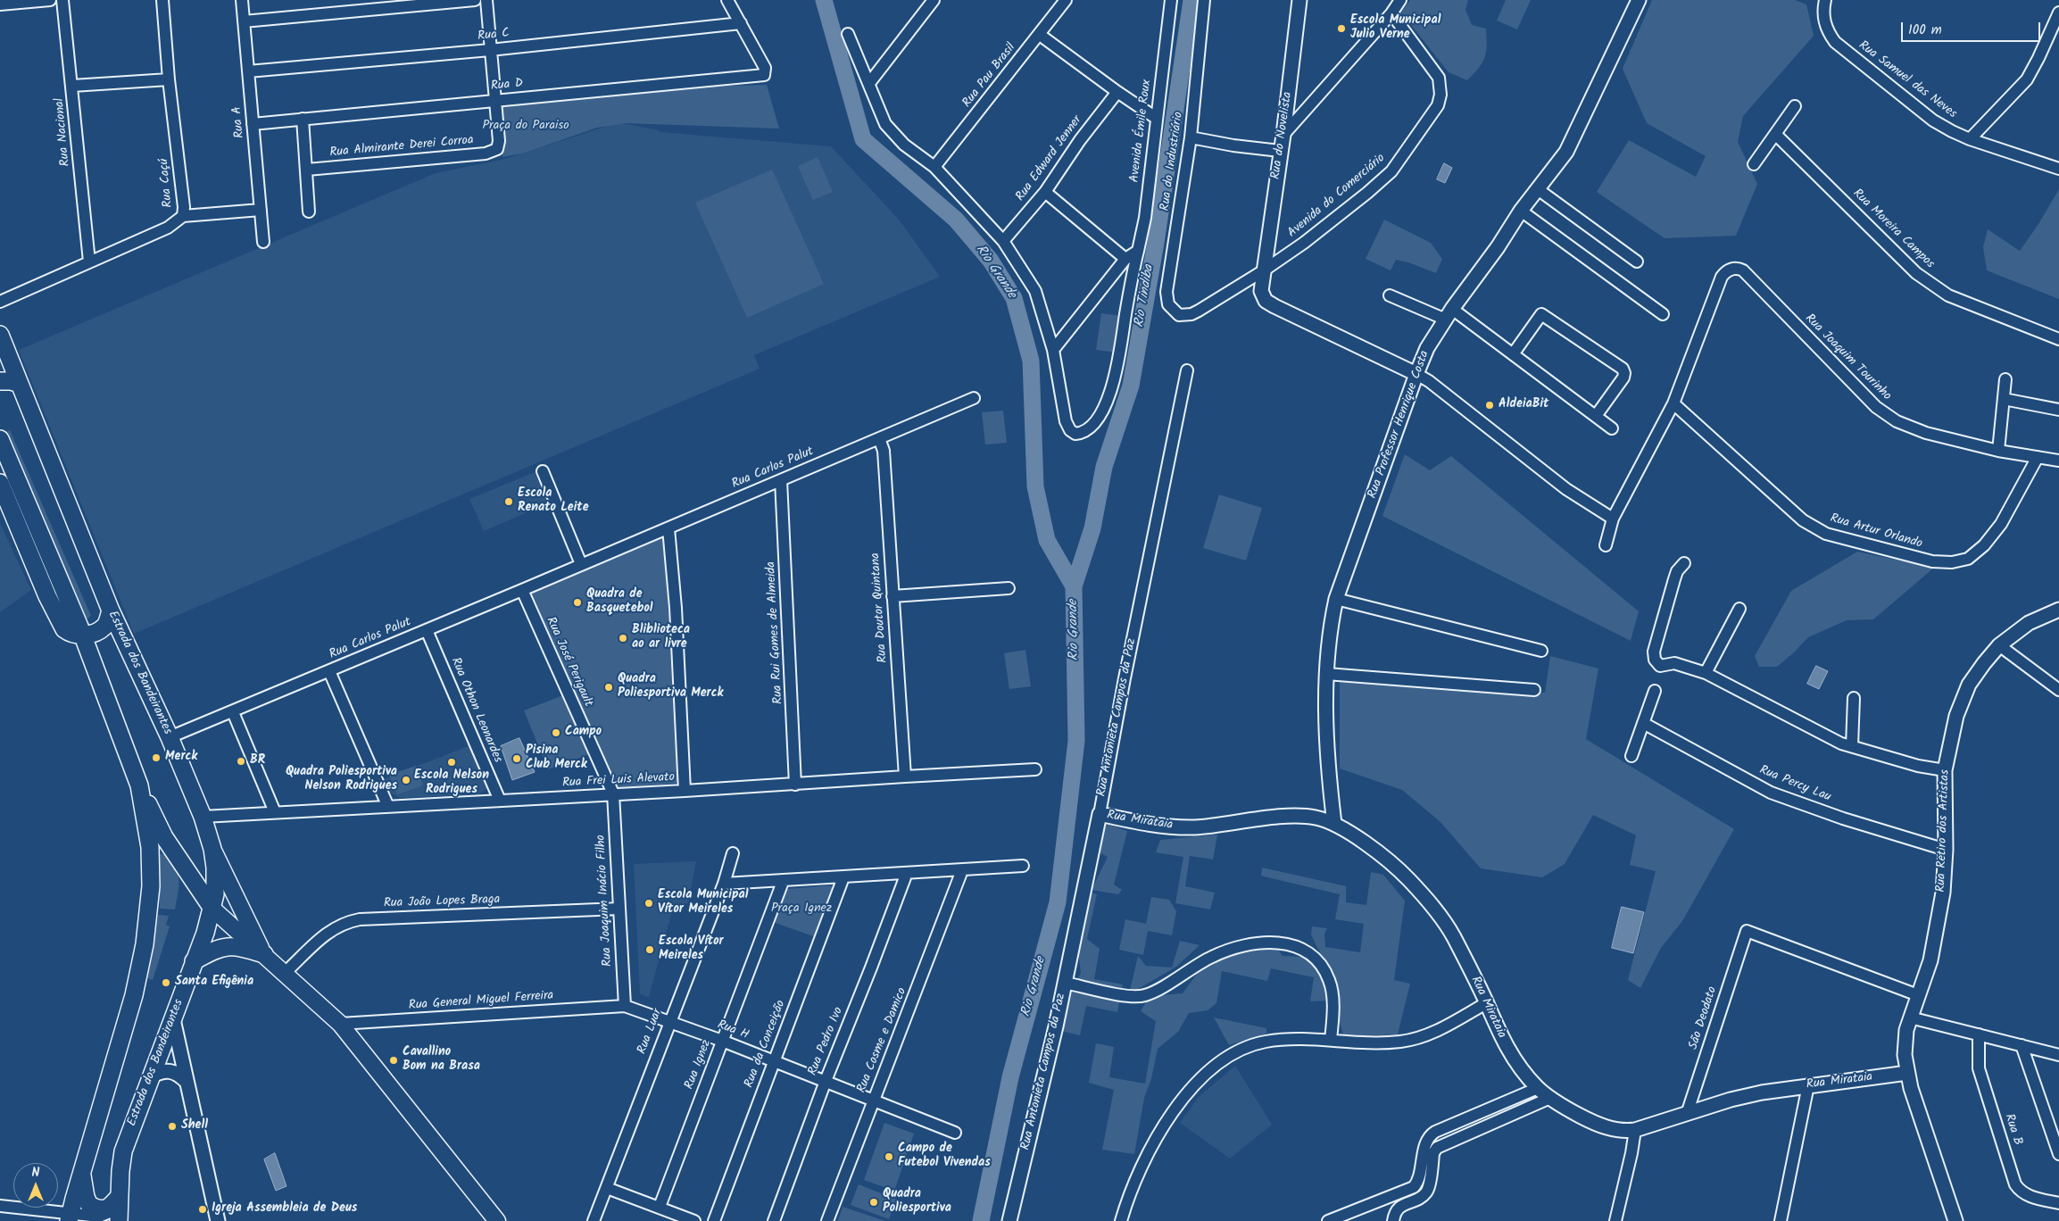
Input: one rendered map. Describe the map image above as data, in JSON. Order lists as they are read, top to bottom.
{
  "streets": {
    "main road": ["Estrada dos Bandeirantes"],
    "street": [
      "Rua C",
      "Rua Pau Brasil",
      "Rua Samuel das Neves",
      "Rua D",
      "Rua A",
      "Avenida Émile Roux",
      "Rua Nacional",
      "Rua do Novelista",
      "Rua Almirante Derei Corroa",
      "Rua Edward Jenner",
      "Rua do Industriário",
      "Rua Caçú",
      "Avenida do Comerciário",
      "Rua Moreira Campos",
      "Rua Joaquim Tourinho",
      "Rua Professor Henrique Costa",
      "Rua Carlos Palut",
      "Rua Artur Orlando",
      "Rua Doutor Quintana",
      "Rua Rui Gomes de Almeida",
      "Rua José Perigault",
      "Rua Othon Leonardes",
      "Rua Antonieta Campos da Paz",
      "Rua Frei Luis Alevato",
      "Rua Percy Lau",
      "Rua Mirataia",
      "Rua Retiro dos Artistas",
      "Rua Joaquim Inácio Filho",
      "Rua João Lopes Braga",
      "Rua General Miguel Ferreira",
      "São Deodato",
      "Rua H",
      "Rua Luar",
      "Rua Cosme e Damico",
      "Rua Pedro Ivo",
      "Rua da Conceição",
      "Rua Ignez",
      "Rua B"
    ]
  },
  "crossings": [
    ["Rua C", "Rua D"],
    ["Rua C", "Rua A"],
    ["Rua D", "Rua A"],
    ["Rua D", "Rua Almirante Derei Corroa"],
    ["Rua Nacional", "Rua Caçú"],
    ["Rua do Novelista", "Avenida do Comerciário"],
    ["Rua do Novelista", "Rua Professor Henrique Costa"],
    ["Rua do Industriário", "Avenida do Comerciário"],
    ["Rua Joaquim Tourinho", "Rua Artur Orlando"],
    ["Rua Professor Henrique Costa", "Rua Mirataia"],
    ["Rua Carlos Palut", "Rua Doutor Quintana"],
    ["Rua Carlos Palut", "Rua Rui Gomes de Almeida"],
    ["Rua Carlos Palut", "Rua José Perigault"],
    ["Rua Carlos Palut", "Estrada dos Bandeirantes"],
    ["Rua Carlos Palut", "Rua Othon Leonardes"],
    ["Rua Doutor Quintana", "Rua Frei Luis Alevato"],
    ["Rua Rui Gomes de Almeida", "Rua Frei Luis Alevato"],
    ["Rua José Perigault", "Rua Frei Luis Alevato"],
    ["Rua José Perigault", "Rua Joaquim Inácio Filho"],
    ["Estrada dos Bandeirantes", "Rua Frei Luis Alevato"],
    ["Rua Othon Leonardes", "Rua Frei Luis Alevato"],
    ["Rua Antonieta Campos da Paz", "Rua Mirataia"],
    ["Rua Frei Luis Alevato", "Rua Joaquim Inácio Filho"],
    ["Rua Percy Lau", "Rua Retiro dos Artistas"],
    ["Rua Mirataia", "Rua Retiro dos Artistas"],
    ["Rua Mirataia", "São Deodato"],
    ["Rua Retiro dos Artistas", "São Deodato"],
    ["Rua Joaquim Inácio Filho", "Rua João Lopes Braga"],
    ["Rua Joaquim Inácio Filho", "Rua General Miguel Ferreira"],
    ["Rua Joaquim Inácio Filho", "Rua H"],
    ["Rua General Miguel Ferreira", "Rua H"],
    ["Rua H", "Rua Luar"],
    ["Rua H", "Rua Cosme e Damico"],
    ["Rua H", "Rua Pedro Ivo"],
    ["Rua H", "Rua da Conceição"],
    ["Rua H", "Rua Ignez"]
  ],
  "water": ["Rio Grande", "Rio Tindiba"],
  "parks": ["Praça do Paraiso", "Praça Ignez"],
  "places": [
    "Escola Municipal Julio Verne",
    "AldeiaBit",
    "Escola Renato Leite",
    "Quadra de Basquetebol",
    "Bliblioteca ao ar livre",
    "Quadra Poliesportiva Merck",
    "Campo",
    "Merck",
    "Pisina Club Merck",
    "BR",
    "Escola Nelson Rodrigues",
    "Quadra Poliesportiva Nelson Rodrigues",
    "Escola Municipal Vítor Meireles",
    "Escola Vítor Meireles",
    "Santa Efigênia",
    "Cavallino Bom na Brasa",
    "Shell",
    "Campo de Futebol Vivendas",
    "Quadra Poliesportiva",
    "Igreja Assembleia de Deus"
  ],
  "scale_bar": "100 m",
  "north": "top"
}
